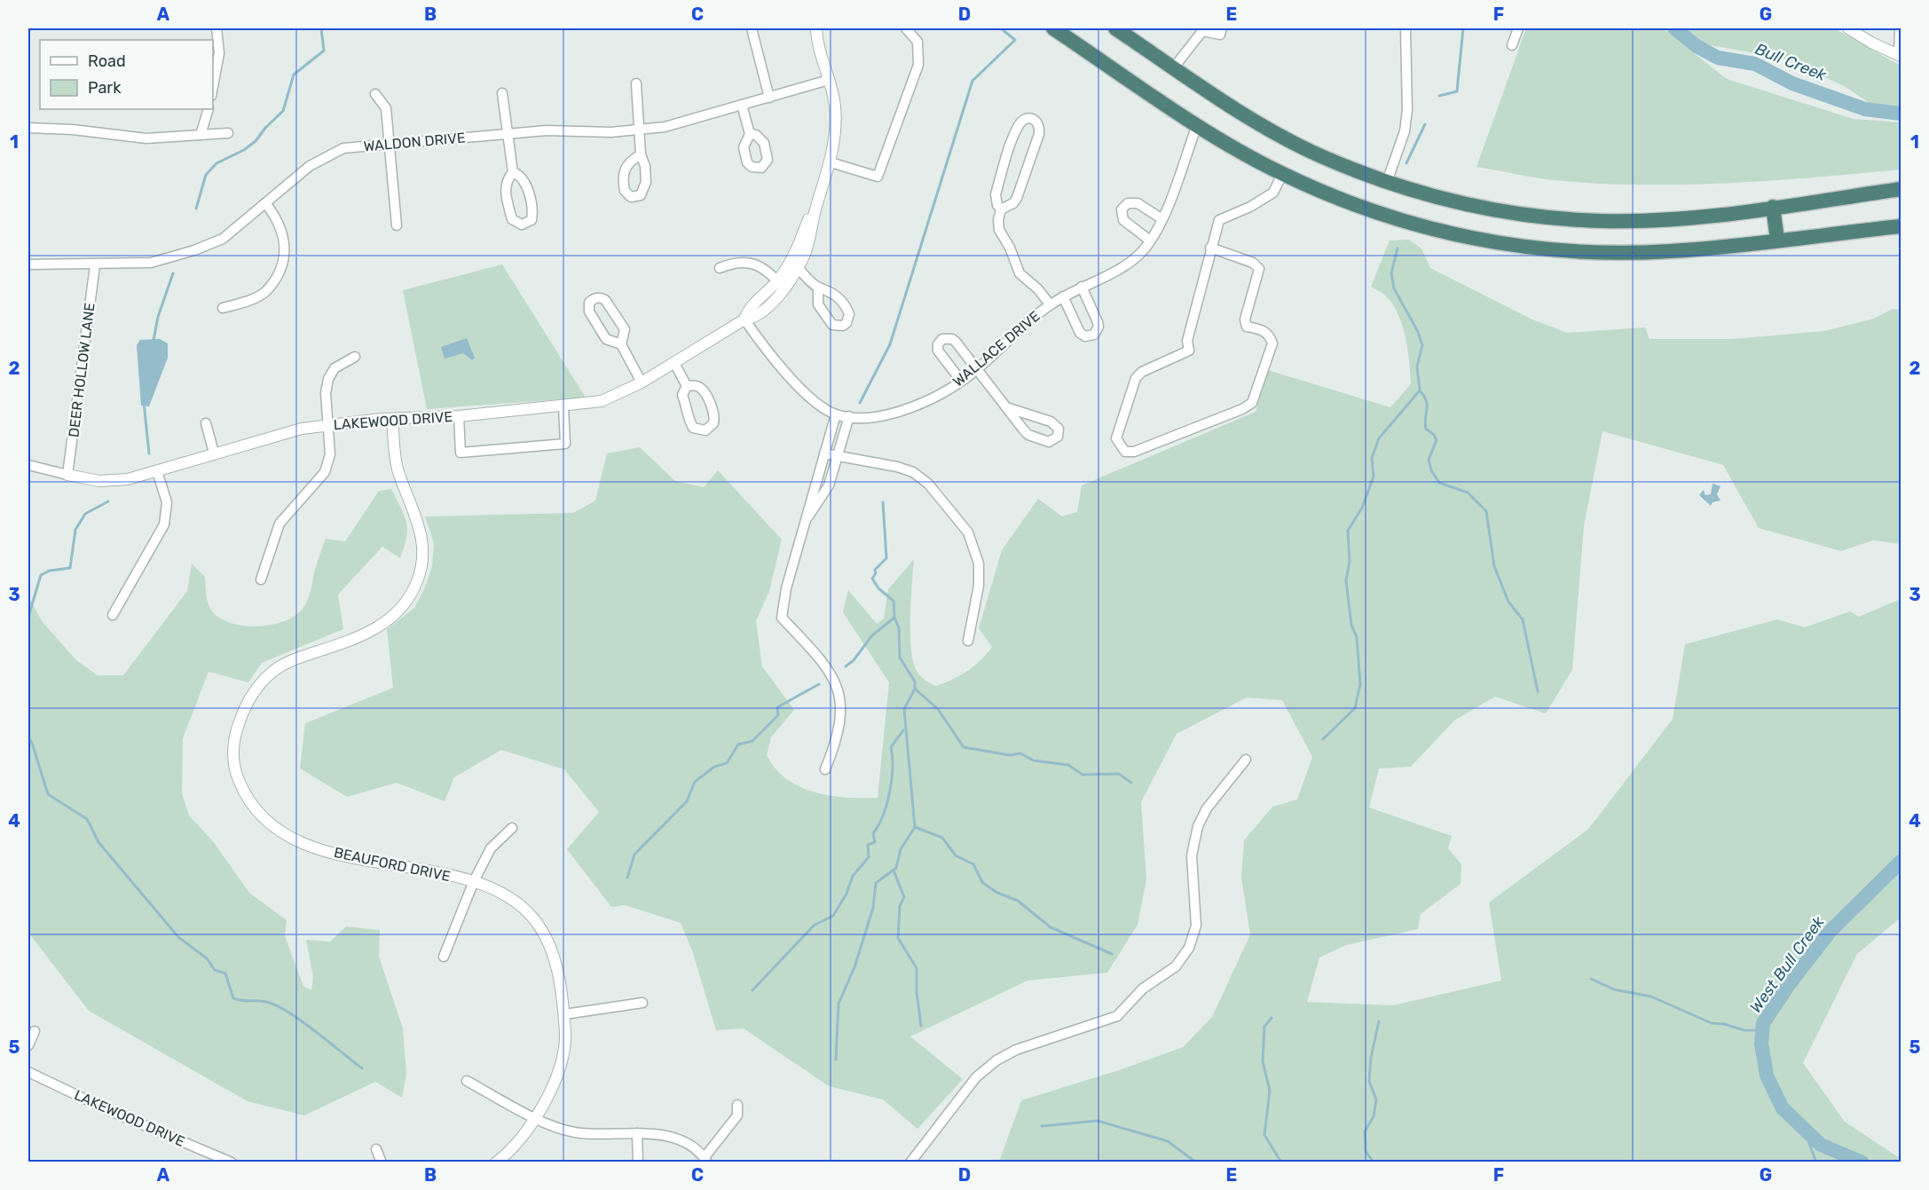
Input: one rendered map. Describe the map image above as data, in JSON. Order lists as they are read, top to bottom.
{
  "streets": {
    "street": [
      "WALDON DRIVE",
      "WALLACE DRIVE",
      "DEER HOLLOW LANE",
      "LAKEWOOD DRIVE",
      "BEAUFORD DRIVE"
    ]
  },
  "crossings": [
    ["WALDON DRIVE", "DEER HOLLOW LANE"],
    ["WALDON DRIVE", "LAKEWOOD DRIVE"],
    ["WALLACE DRIVE", "LAKEWOOD DRIVE"],
    ["DEER HOLLOW LANE", "LAKEWOOD DRIVE"],
    ["LAKEWOOD DRIVE", "BEAUFORD DRIVE"]
  ],
  "water": ["Bull Creek", "West Bull Creek"],
  "legend": ["Road", "Park"],
  "grid": {
    "columns": [
      "A",
      "B",
      "C",
      "D",
      "E",
      "F",
      "G"
    ],
    "rows": [
      "1",
      "2",
      "3",
      "4",
      "5"
    ]
  }
}
